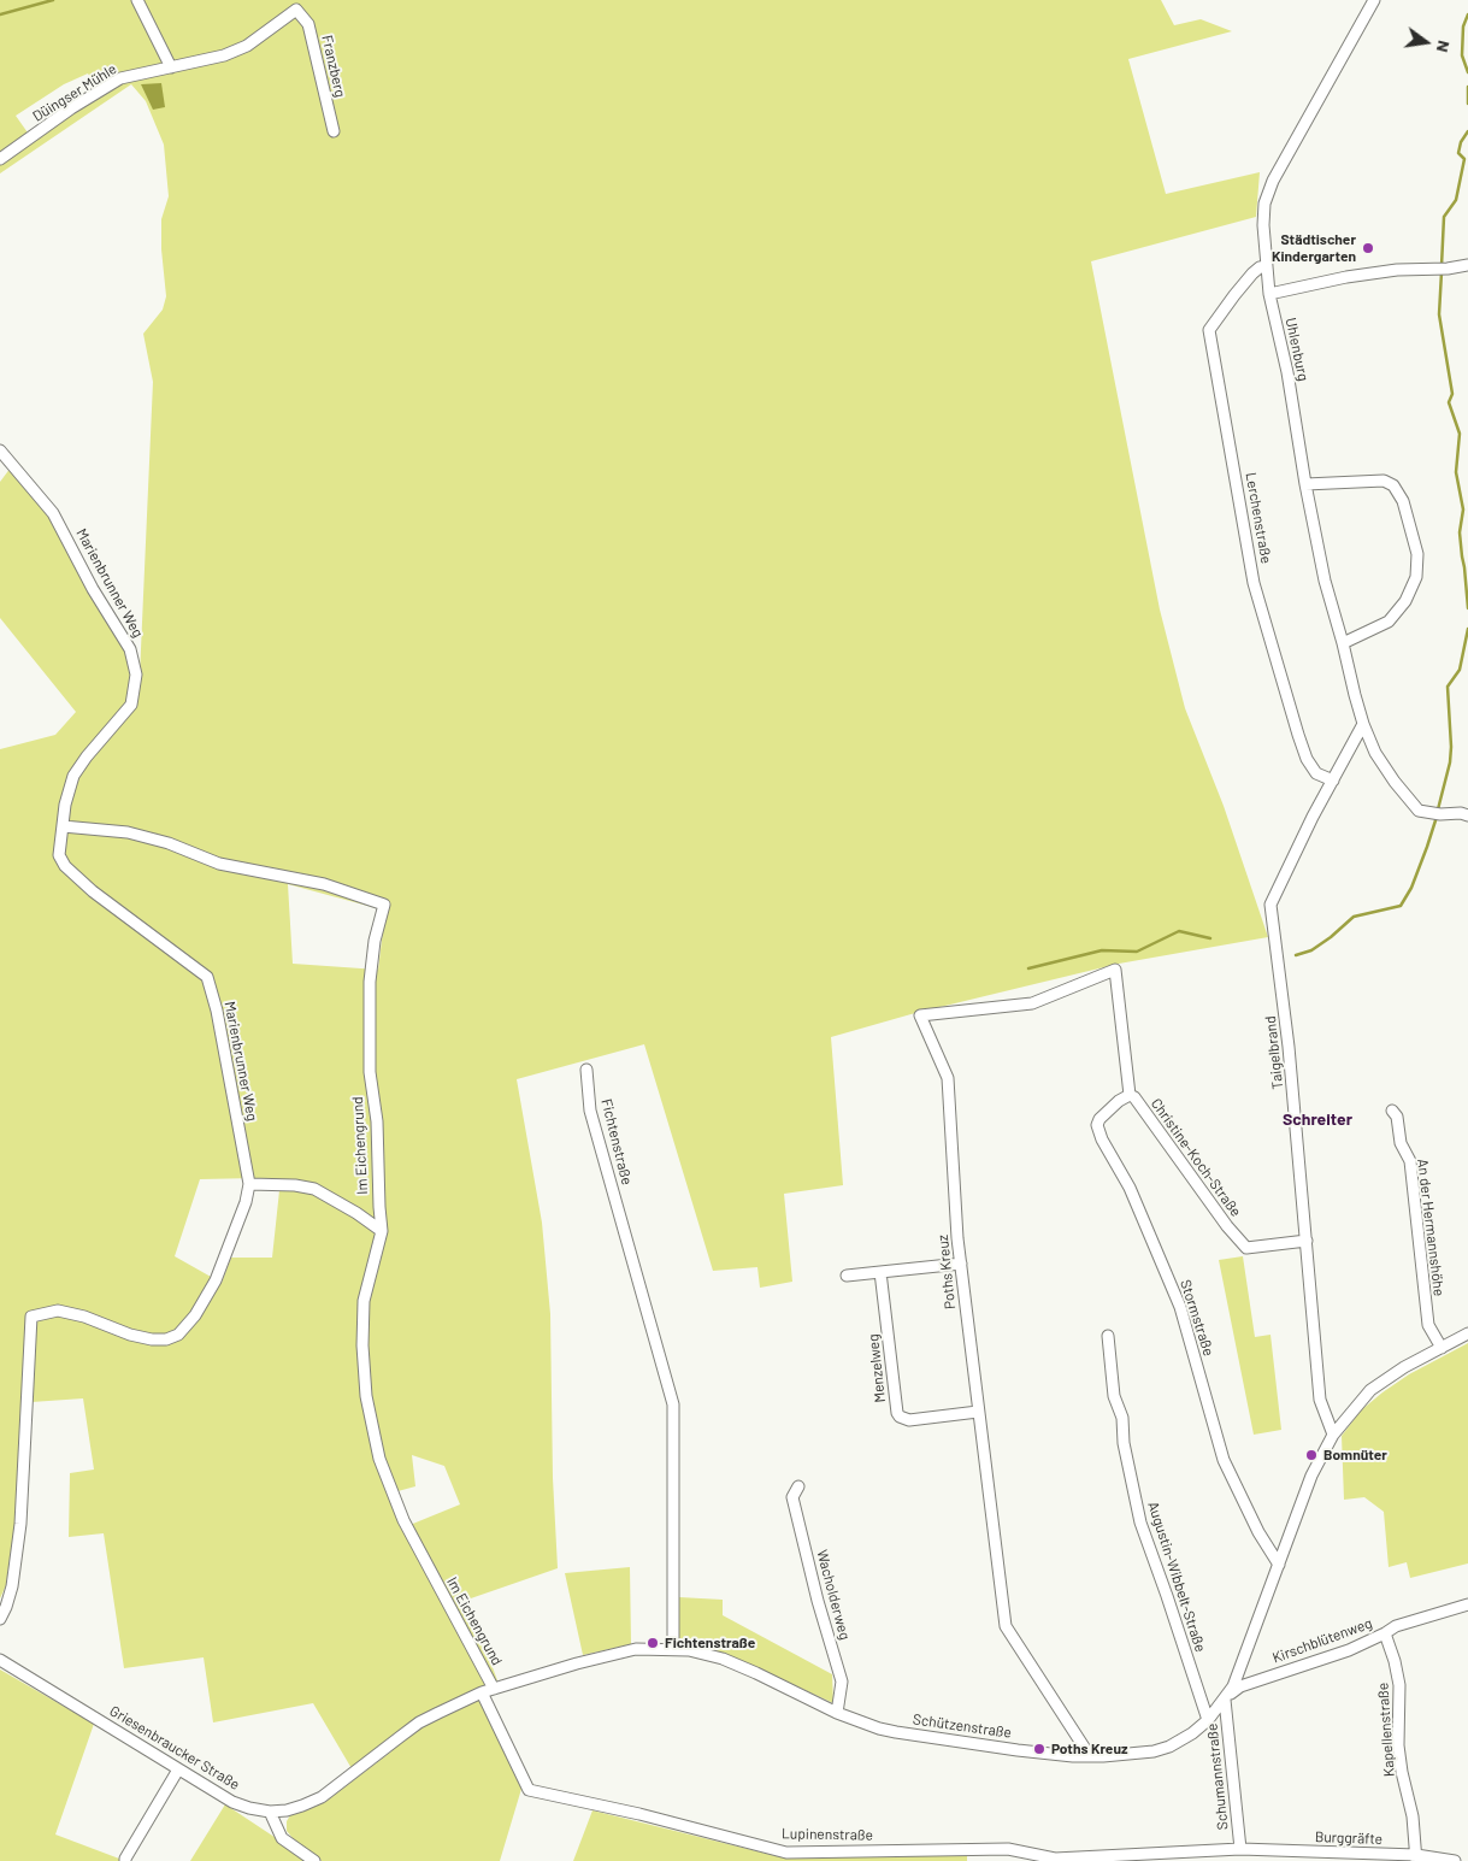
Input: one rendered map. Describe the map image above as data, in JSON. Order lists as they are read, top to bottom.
{
  "streets": {
    "street": [
      "Franzberg",
      "Düingser Mühle",
      "Uhlenburg",
      "Lerchenstraße",
      "Marienbrunner Weg",
      "Taigelbrand",
      "Fichtenstraße",
      "Im Eichengrund",
      "Christine-Koch-Straße",
      "An der Hermannshöhe",
      "Poths Kreuz",
      "Stormstraße",
      "Menzelweg",
      "Augustin-Wibbelt-Straße",
      "Wacholderweg",
      "Kirschblütenweg",
      "Schützenstraße",
      "Kapellenstraße",
      "Griesenbraucker Straße",
      "Schumannstraße",
      "Lupinenstraße",
      "Burggräfte"
    ]
  },
  "crossings": [
    ["Franzberg", "Düingser Mühle"],
    ["Uhlenburg", "Lerchenstraße"],
    ["Uhlenburg", "Taigelbrand"],
    ["Lerchenstraße", "Taigelbrand"],
    ["Marienbrunner Weg", "Im Eichengrund"],
    ["Taigelbrand", "Christine-Koch-Straße"],
    ["Taigelbrand", "Schützenstraße"],
    ["Fichtenstraße", "Schützenstraße"],
    ["Im Eichengrund", "Schützenstraße"],
    ["Im Eichengrund", "Griesenbraucker Straße"],
    ["Christine-Koch-Straße", "Poths Kreuz"],
    ["Christine-Koch-Straße", "Stormstraße"],
    ["An der Hermannshöhe", "Schützenstraße"],
    ["Poths Kreuz", "Menzelweg"],
    ["Poths Kreuz", "Schützenstraße"],
    ["Stormstraße", "Schützenstraße"],
    ["Augustin-Wibbelt-Straße", "Schützenstraße"],
    ["Wacholderweg", "Schützenstraße"],
    ["Kirschblütenweg", "Schützenstraße"],
    ["Kirschblütenweg", "Kapellenstraße"],
    ["Kirschblütenweg", "Schumannstraße"],
    ["Schützenstraße", "Griesenbraucker Straße"],
    ["Schützenstraße", "Schumannstraße"],
    ["Kapellenstraße", "Burggräfte"],
    ["Griesenbraucker Straße", "Lupinenstraße"],
    ["Schumannstraße", "Lupinenstraße"],
    ["Schumannstraße", "Burggräfte"],
    ["Lupinenstraße", "Burggräfte"]
  ],
  "districts": ["Schreiter"],
  "places": [
    "Städtischer Kindergarten",
    "Bomnüter",
    "Fichtenstraße",
    "Poths Kreuz"
  ],
  "north": "right"
}
